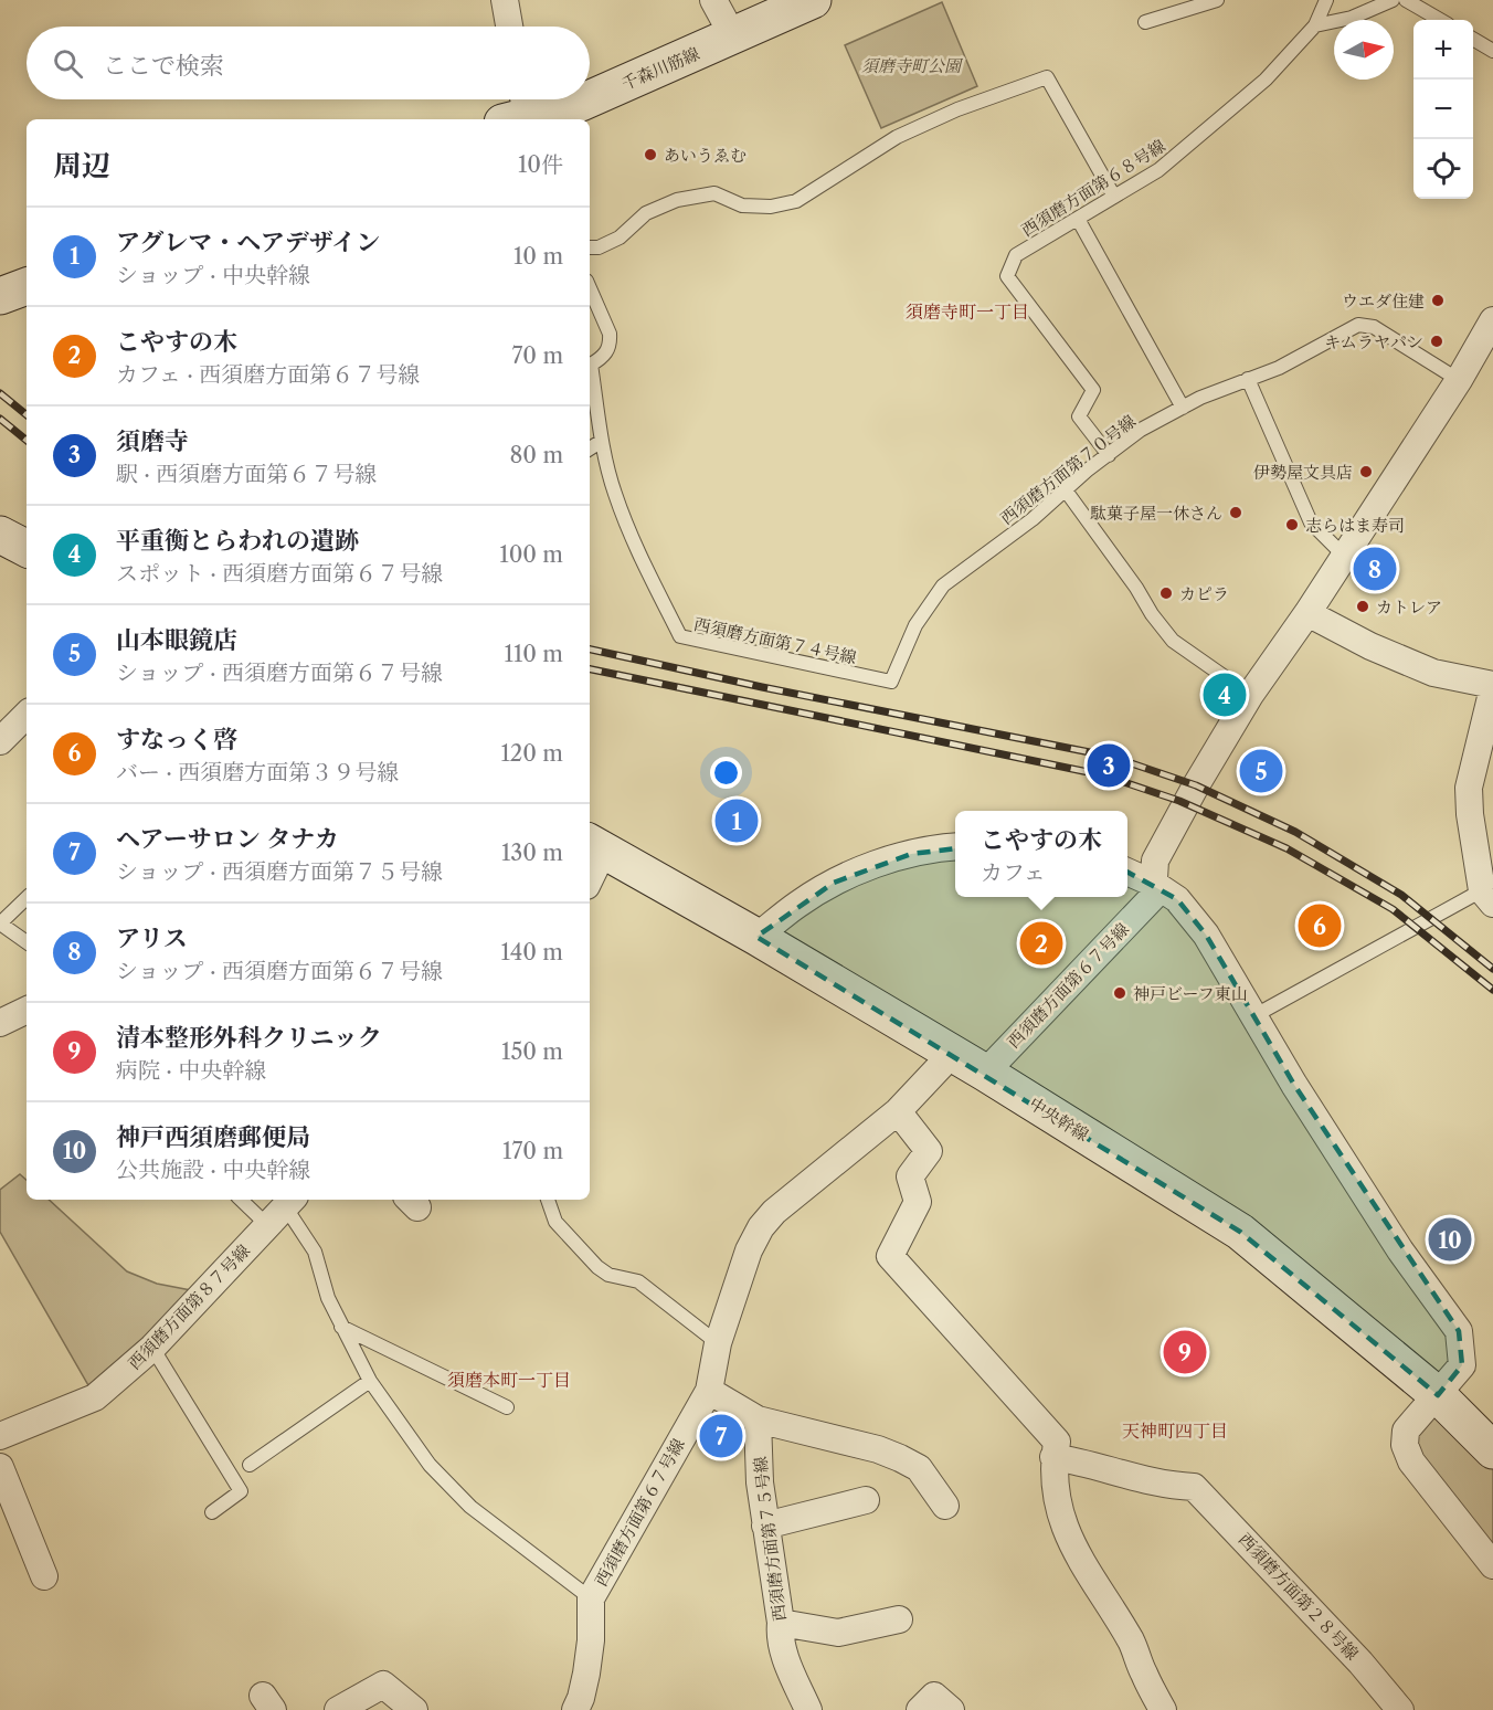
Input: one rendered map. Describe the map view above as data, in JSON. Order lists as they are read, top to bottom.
{
  "streets": {
    "street": [
      "千森川筋線",
      "西須磨方面第６７号線",
      "中央幹線",
      "西須磨方面第８７号線",
      "西須磨方面第７５号線",
      "西須磨方面第２８号線"
    ],
    "lane": ["西須磨方面第６８号線", "西須磨方面第７０号線", "西須磨方面第７４号線"]
  },
  "crossings": [
    ["西須磨方面第６８号線", "西須磨方面第７０号線"],
    ["西須磨方面第７０号線", "西須磨方面第７４号線"],
    ["西須磨方面第７０号線", "西須磨方面第６７号線"],
    ["西須磨方面第６７号線", "中央幹線"]
  ],
  "districts": ["須磨寺町一丁目", "須磨本町一丁目", "天神町四丁目"],
  "parks": ["須磨寺町公園"],
  "places": [
    "あいうゑむ",
    "ウエダ住建",
    "キムラヤパン",
    "伊勢屋文具店",
    "駄菓子屋一休さん",
    "志らはま寿司",
    "カピラ",
    "カトレア",
    "神戸ビーフ東山"
  ],
  "north": "right",
  "page": {
    "map_buttons": ["+", "−"],
    "search": "ここで検索",
    "heading": ["周辺", "10件"],
    "list": [
      {
        "mark": "1",
        "name": "アグレマ・ヘアデザイン",
        "note": "ショップ · 中央幹線",
        "value": "10 m"
      },
      {
        "mark": "2",
        "name": "こやすの木",
        "note": "カフェ · 西須磨方面第６７号線",
        "value": "70 m"
      },
      {
        "mark": "3",
        "name": "須磨寺",
        "note": "駅 · 西須磨方面第６７号線",
        "value": "80 m"
      },
      {
        "mark": "4",
        "name": "平重衡とらわれの遺跡",
        "note": "スポット · 西須磨方面第６７号線",
        "value": "100 m"
      },
      {
        "mark": "5",
        "name": "山本眼鏡店",
        "note": "ショップ · 西須磨方面第６７号線",
        "value": "110 m"
      },
      {
        "mark": "6",
        "name": "すなっく啓",
        "note": "バー · 西須磨方面第３９号線",
        "value": "120 m"
      },
      {
        "mark": "7",
        "name": "ヘアーサロン タナカ",
        "note": "ショップ · 西須磨方面第７５号線",
        "value": "130 m"
      },
      {
        "mark": "8",
        "name": "アリス",
        "note": "ショップ · 西須磨方面第６７号線",
        "value": "140 m"
      },
      {
        "mark": "9",
        "name": "清本整形外科クリニック",
        "note": "病院 · 中央幹線",
        "value": "150 m"
      },
      {
        "mark": "10",
        "name": "神戸西須磨郵便局",
        "note": "公共施設 · 中央幹線",
        "value": "170 m"
      }
    ],
    "pins": [
      "8",
      "4",
      "3",
      "5",
      "1",
      "6",
      "2",
      "10",
      "9",
      "7"
    ],
    "popup": ["こやすの木", "カフェ"]
  }
}
